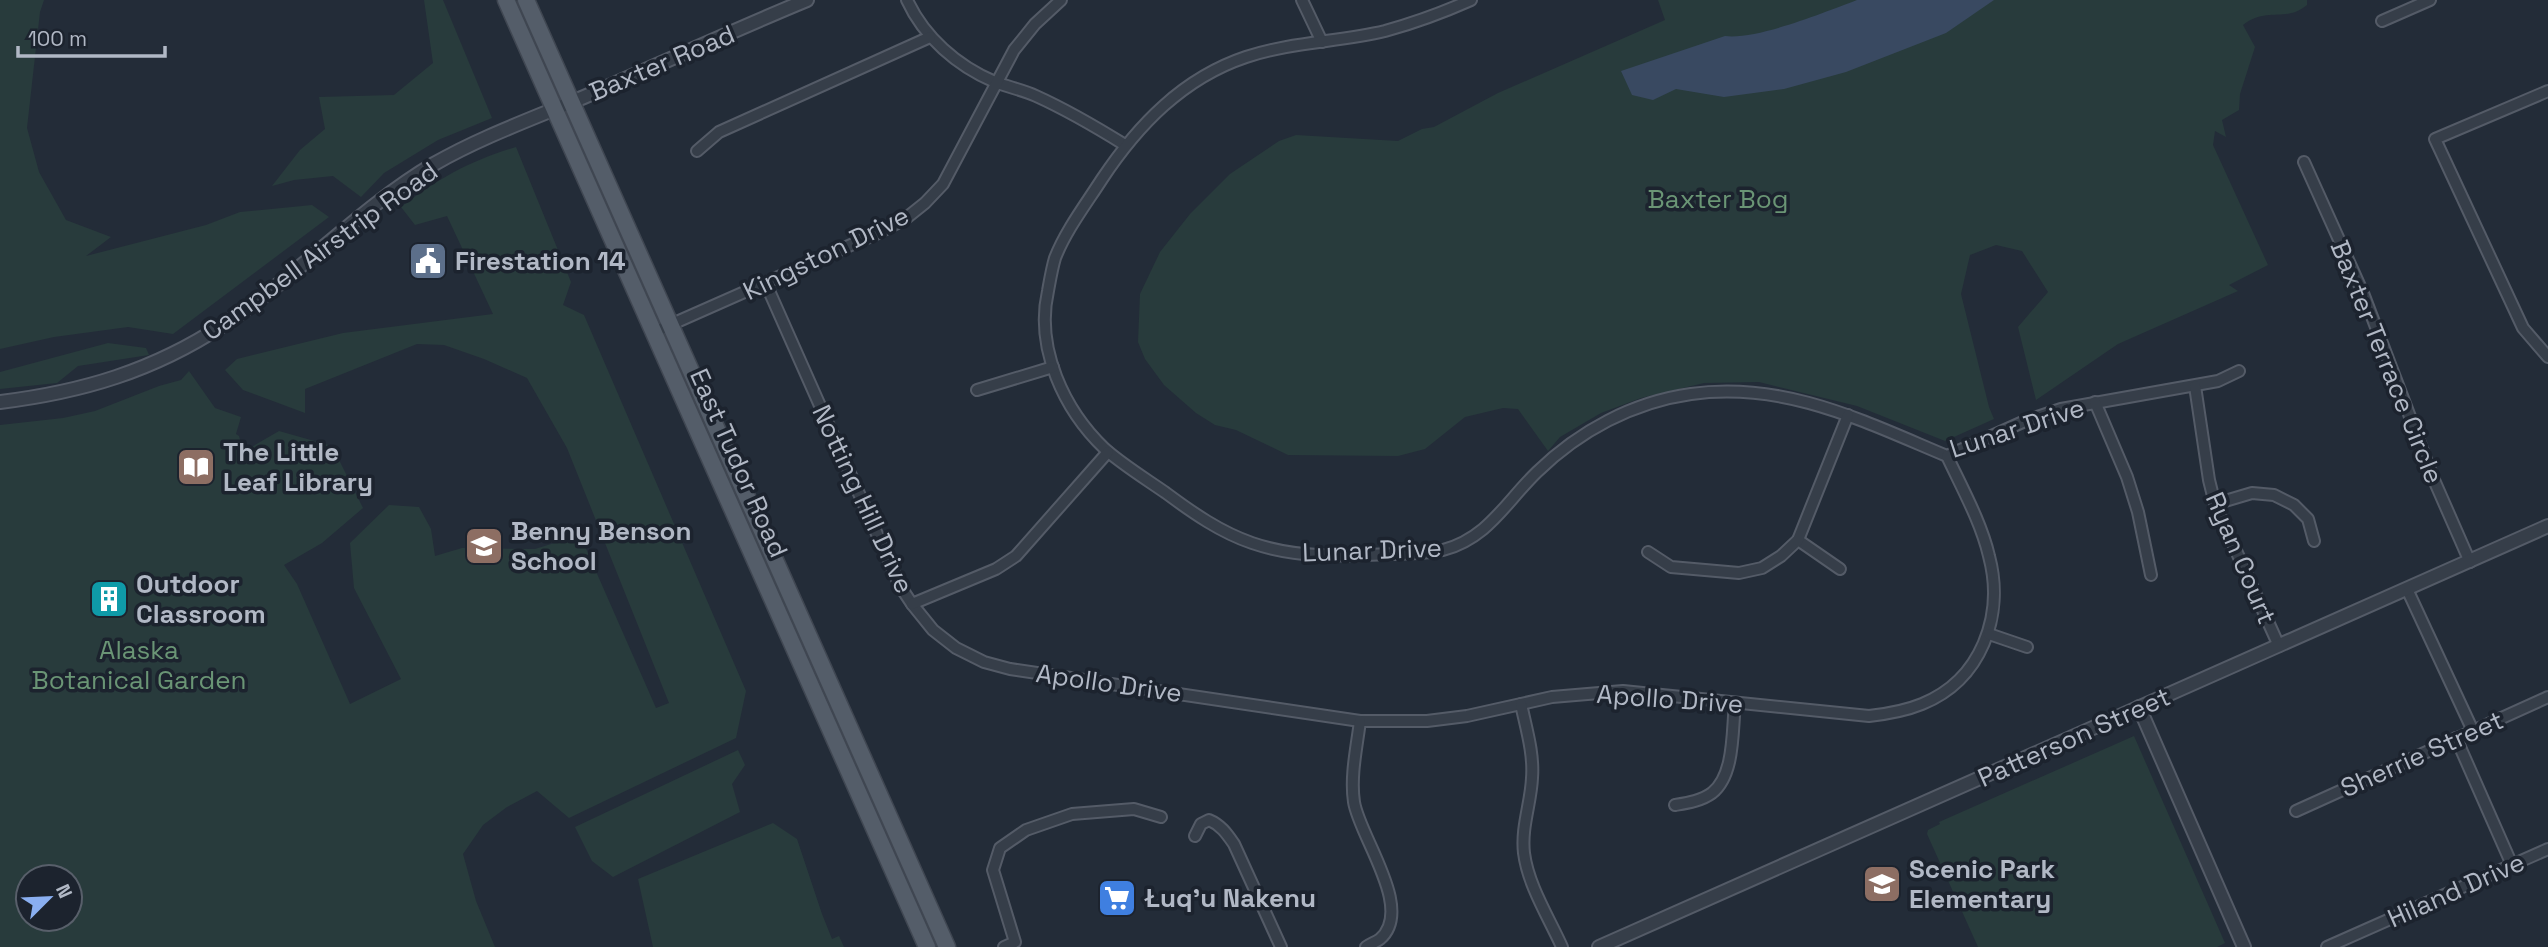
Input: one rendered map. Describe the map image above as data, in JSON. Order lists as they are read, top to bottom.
{
  "streets": {
    "main road": ["East Tudor Road"],
    "street": [
      "Baxter Road",
      "Campbell Airstrip Road",
      "Kingston Drive",
      "Baxter Terrace Circle",
      "Lunar Drive",
      "Notting Hill Drive",
      "Ryan Court",
      "Apollo Drive",
      "Patterson Street",
      "Sherrie Street",
      "Hiland Drive"
    ]
  },
  "crossings": [
    ["Baxter Road", "Campbell Airstrip Road"],
    ["Baxter Road", "East Tudor Road"],
    ["Campbell Airstrip Road", "East Tudor Road"],
    ["Kingston Drive", "East Tudor Road"],
    ["Kingston Drive", "Notting Hill Drive"],
    ["Baxter Terrace Circle", "Patterson Street"],
    ["Lunar Drive", "Ryan Court"],
    ["Lunar Drive", "Apollo Drive"],
    ["Notting Hill Drive", "Apollo Drive"],
    ["Ryan Court", "Patterson Street"]
  ],
  "parks": ["Baxter Bog", "Alaska Botanical Garden"],
  "places": {
    "public building": ["Firestation 14"],
    "library": ["The Little Leaf Library"],
    "school or university": ["Benny Benson School", "Scenic Park Elementary"],
    "building": ["Outdoor Classroom"],
    "supermarket": ["Łuq’u Nakenu"]
  },
  "scale_bar": "100 m",
  "north": "top right"
}
